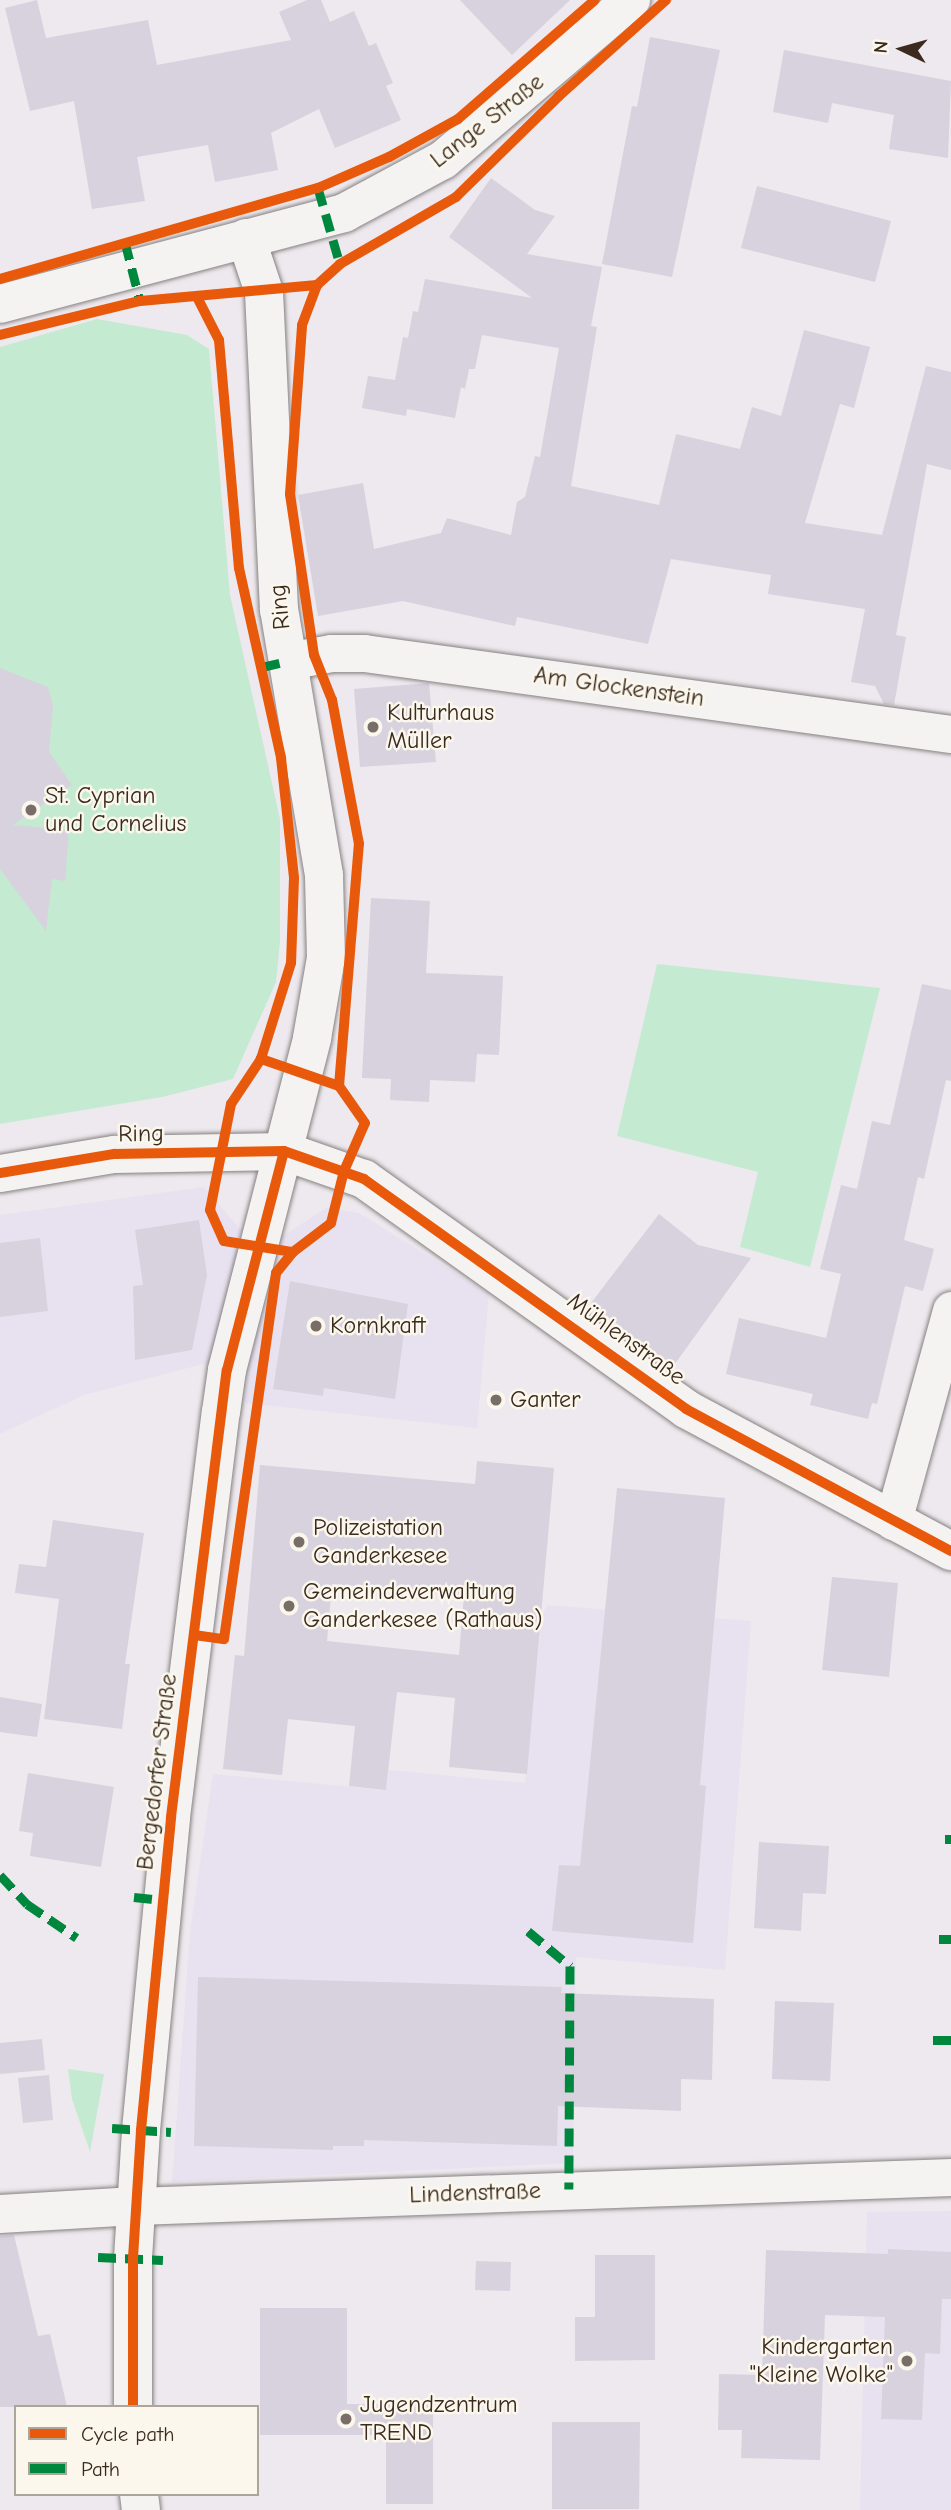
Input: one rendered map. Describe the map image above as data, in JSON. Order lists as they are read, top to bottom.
{
  "streets": {
    "street": [
      "Lange Straße",
      "Ring",
      "Am Glockenstein",
      "Mühlenstraße",
      "Bergedorfer Straße",
      "Lindenstraße"
    ]
  },
  "crossings": [
    ["Lange Straße", "Ring"],
    ["Ring", "Am Glockenstein"],
    ["Ring", "Mühlenstraße"],
    ["Ring", "Bergedorfer Straße"],
    ["Mühlenstraße", "Bergedorfer Straße"],
    ["Bergedorfer Straße", "Lindenstraße"]
  ],
  "places": [
    "Kulturhaus Müller",
    "St. Cyprian und Cornelius",
    "Kornkraft",
    "Ganter",
    "Polizeistation Ganderkesee",
    "Gemeindeverwaltung Ganderkesee (Rathaus)",
    "Kindergarten \"Kleine Wolke\"",
    "Jugendzentrum TREND"
  ],
  "legend": ["Cycle path", "Path"],
  "north": "left"
}
